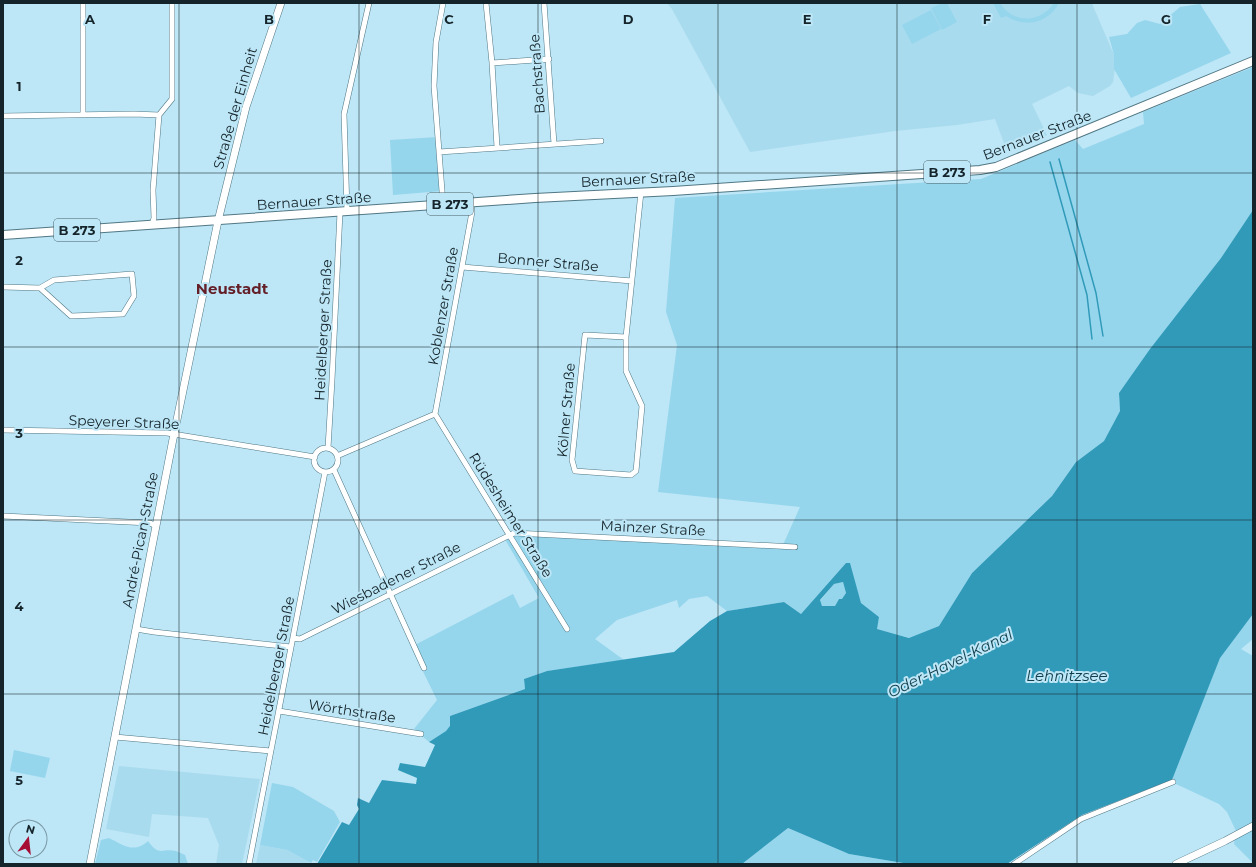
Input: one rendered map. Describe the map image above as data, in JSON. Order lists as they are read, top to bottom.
{
  "streets": {
    "main road": ["Bernauer Straße", "B 273"],
    "street": [
      "Bachstraße",
      "Straße der Einheit",
      "Bonner Straße",
      "Koblenzer Straße",
      "Heidelberger Straße",
      "Kölner Straße",
      "Speyerer Straße",
      "Rüdesheimer Straße",
      "Mainzer Straße",
      "André-Pican-Straße",
      "Wiesbadener Straße",
      "Wörthstraße"
    ]
  },
  "crossings": [
    ["Straße der Einheit", "Bernauer Straße"],
    ["Straße der Einheit", "André-Pican-Straße"],
    ["Bernauer Straße", "Koblenzer Straße"],
    ["Bernauer Straße", "Heidelberger Straße"],
    ["Bernauer Straße", "Kölner Straße"],
    ["Bernauer Straße", "André-Pican-Straße"],
    ["Bonner Straße", "Koblenzer Straße"],
    ["Bonner Straße", "Kölner Straße"],
    ["Koblenzer Straße", "Rüdesheimer Straße"],
    ["Heidelberger Straße", "Speyerer Straße"],
    ["Heidelberger Straße", "Wiesbadener Straße"],
    ["Heidelberger Straße", "Wörthstraße"],
    ["Speyerer Straße", "André-Pican-Straße"],
    ["Rüdesheimer Straße", "Mainzer Straße"],
    ["Rüdesheimer Straße", "Wiesbadener Straße"],
    ["Mainzer Straße", "Wiesbadener Straße"]
  ],
  "districts": ["Neustadt"],
  "water": ["Oder-Havel-Kanal", "Lehnitzsee"],
  "north": "top",
  "grid": {
    "columns": [
      "A",
      "B",
      "C",
      "D",
      "E",
      "F",
      "G"
    ],
    "rows": [
      "1",
      "2",
      "3",
      "4",
      "5"
    ]
  }
}
